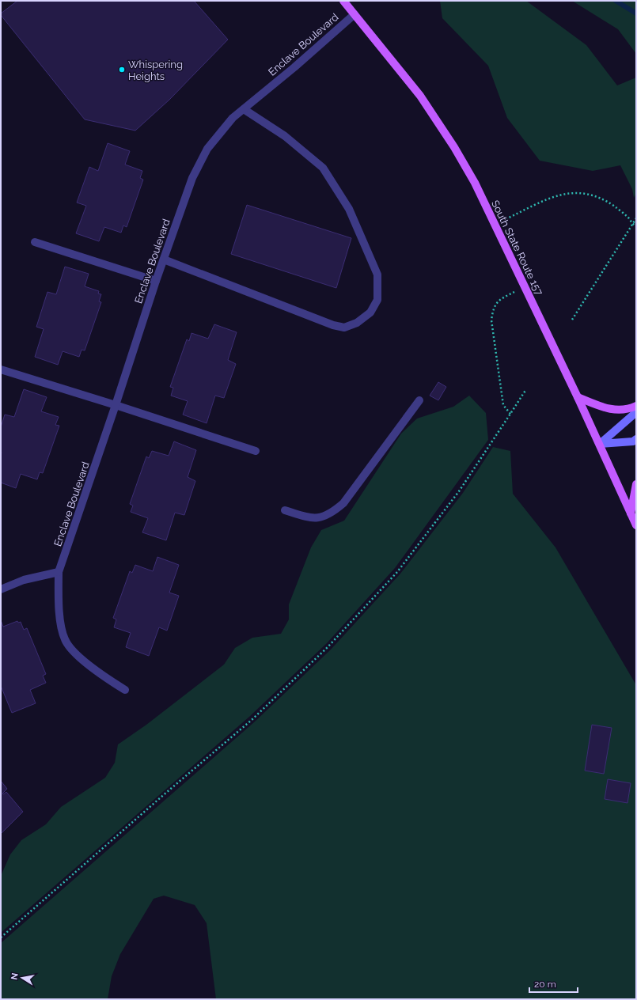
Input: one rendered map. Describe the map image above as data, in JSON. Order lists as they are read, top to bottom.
{
  "streets": {
    "main road": ["South State Route 157"],
    "street": ["Enclave Boulevard"]
  },
  "crossings": [
    ["Enclave Boulevard", "South State Route 157"]
  ],
  "places": ["Whispering Heights"],
  "scale_bar": "20 m",
  "north": "left"
}
